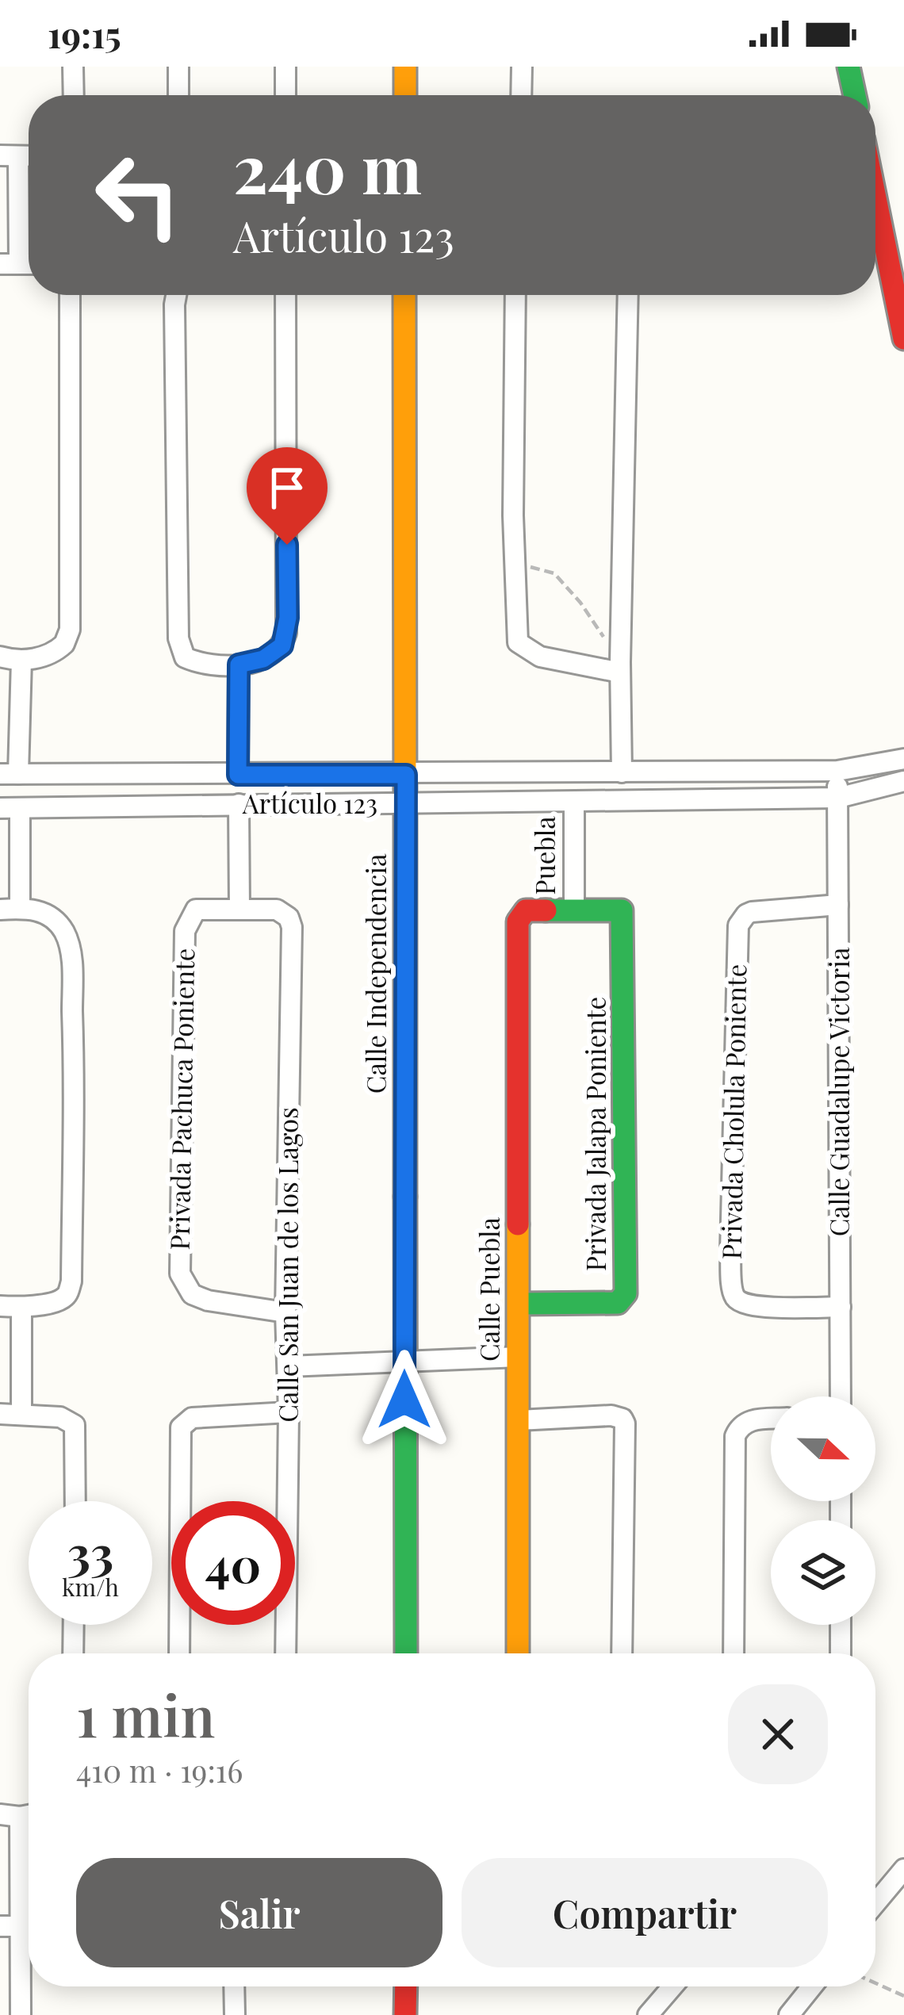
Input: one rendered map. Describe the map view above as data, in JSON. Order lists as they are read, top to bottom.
{
  "streets": {
    "street": [
      "Artículo 123",
      "Puebla",
      "Calle Independencia",
      "Calle Guadalupe Victoria",
      "Privada Pachuca Poniente",
      "Privada Cholula Poniente",
      "Privada Jalapa Poniente",
      "Calle San Juan de los Lagos",
      "Calle Puebla"
    ]
  },
  "crossings": [
    ["Artículo 123", "Puebla"],
    ["Artículo 123", "Calle Independencia"],
    ["Artículo 123", "Calle Guadalupe Victoria"],
    ["Puebla", "Privada Jalapa Poniente"],
    ["Puebla", "Calle Puebla"],
    ["Calle Guadalupe Victoria", "Privada Cholula Poniente"],
    ["Privada Pachuca Poniente", "Calle San Juan de los Lagos"],
    ["Privada Jalapa Poniente", "Calle Puebla"]
  ],
  "north": "right",
  "page": {
    "status": "19:15",
    "turn": ["240 m", "Artículo 123"],
    "speed": "33 km/h",
    "limit": "40",
    "heading": ["1 min", "410 m · 19:16"],
    "buttons": ["Salir", "Compartir"]
  }
}
